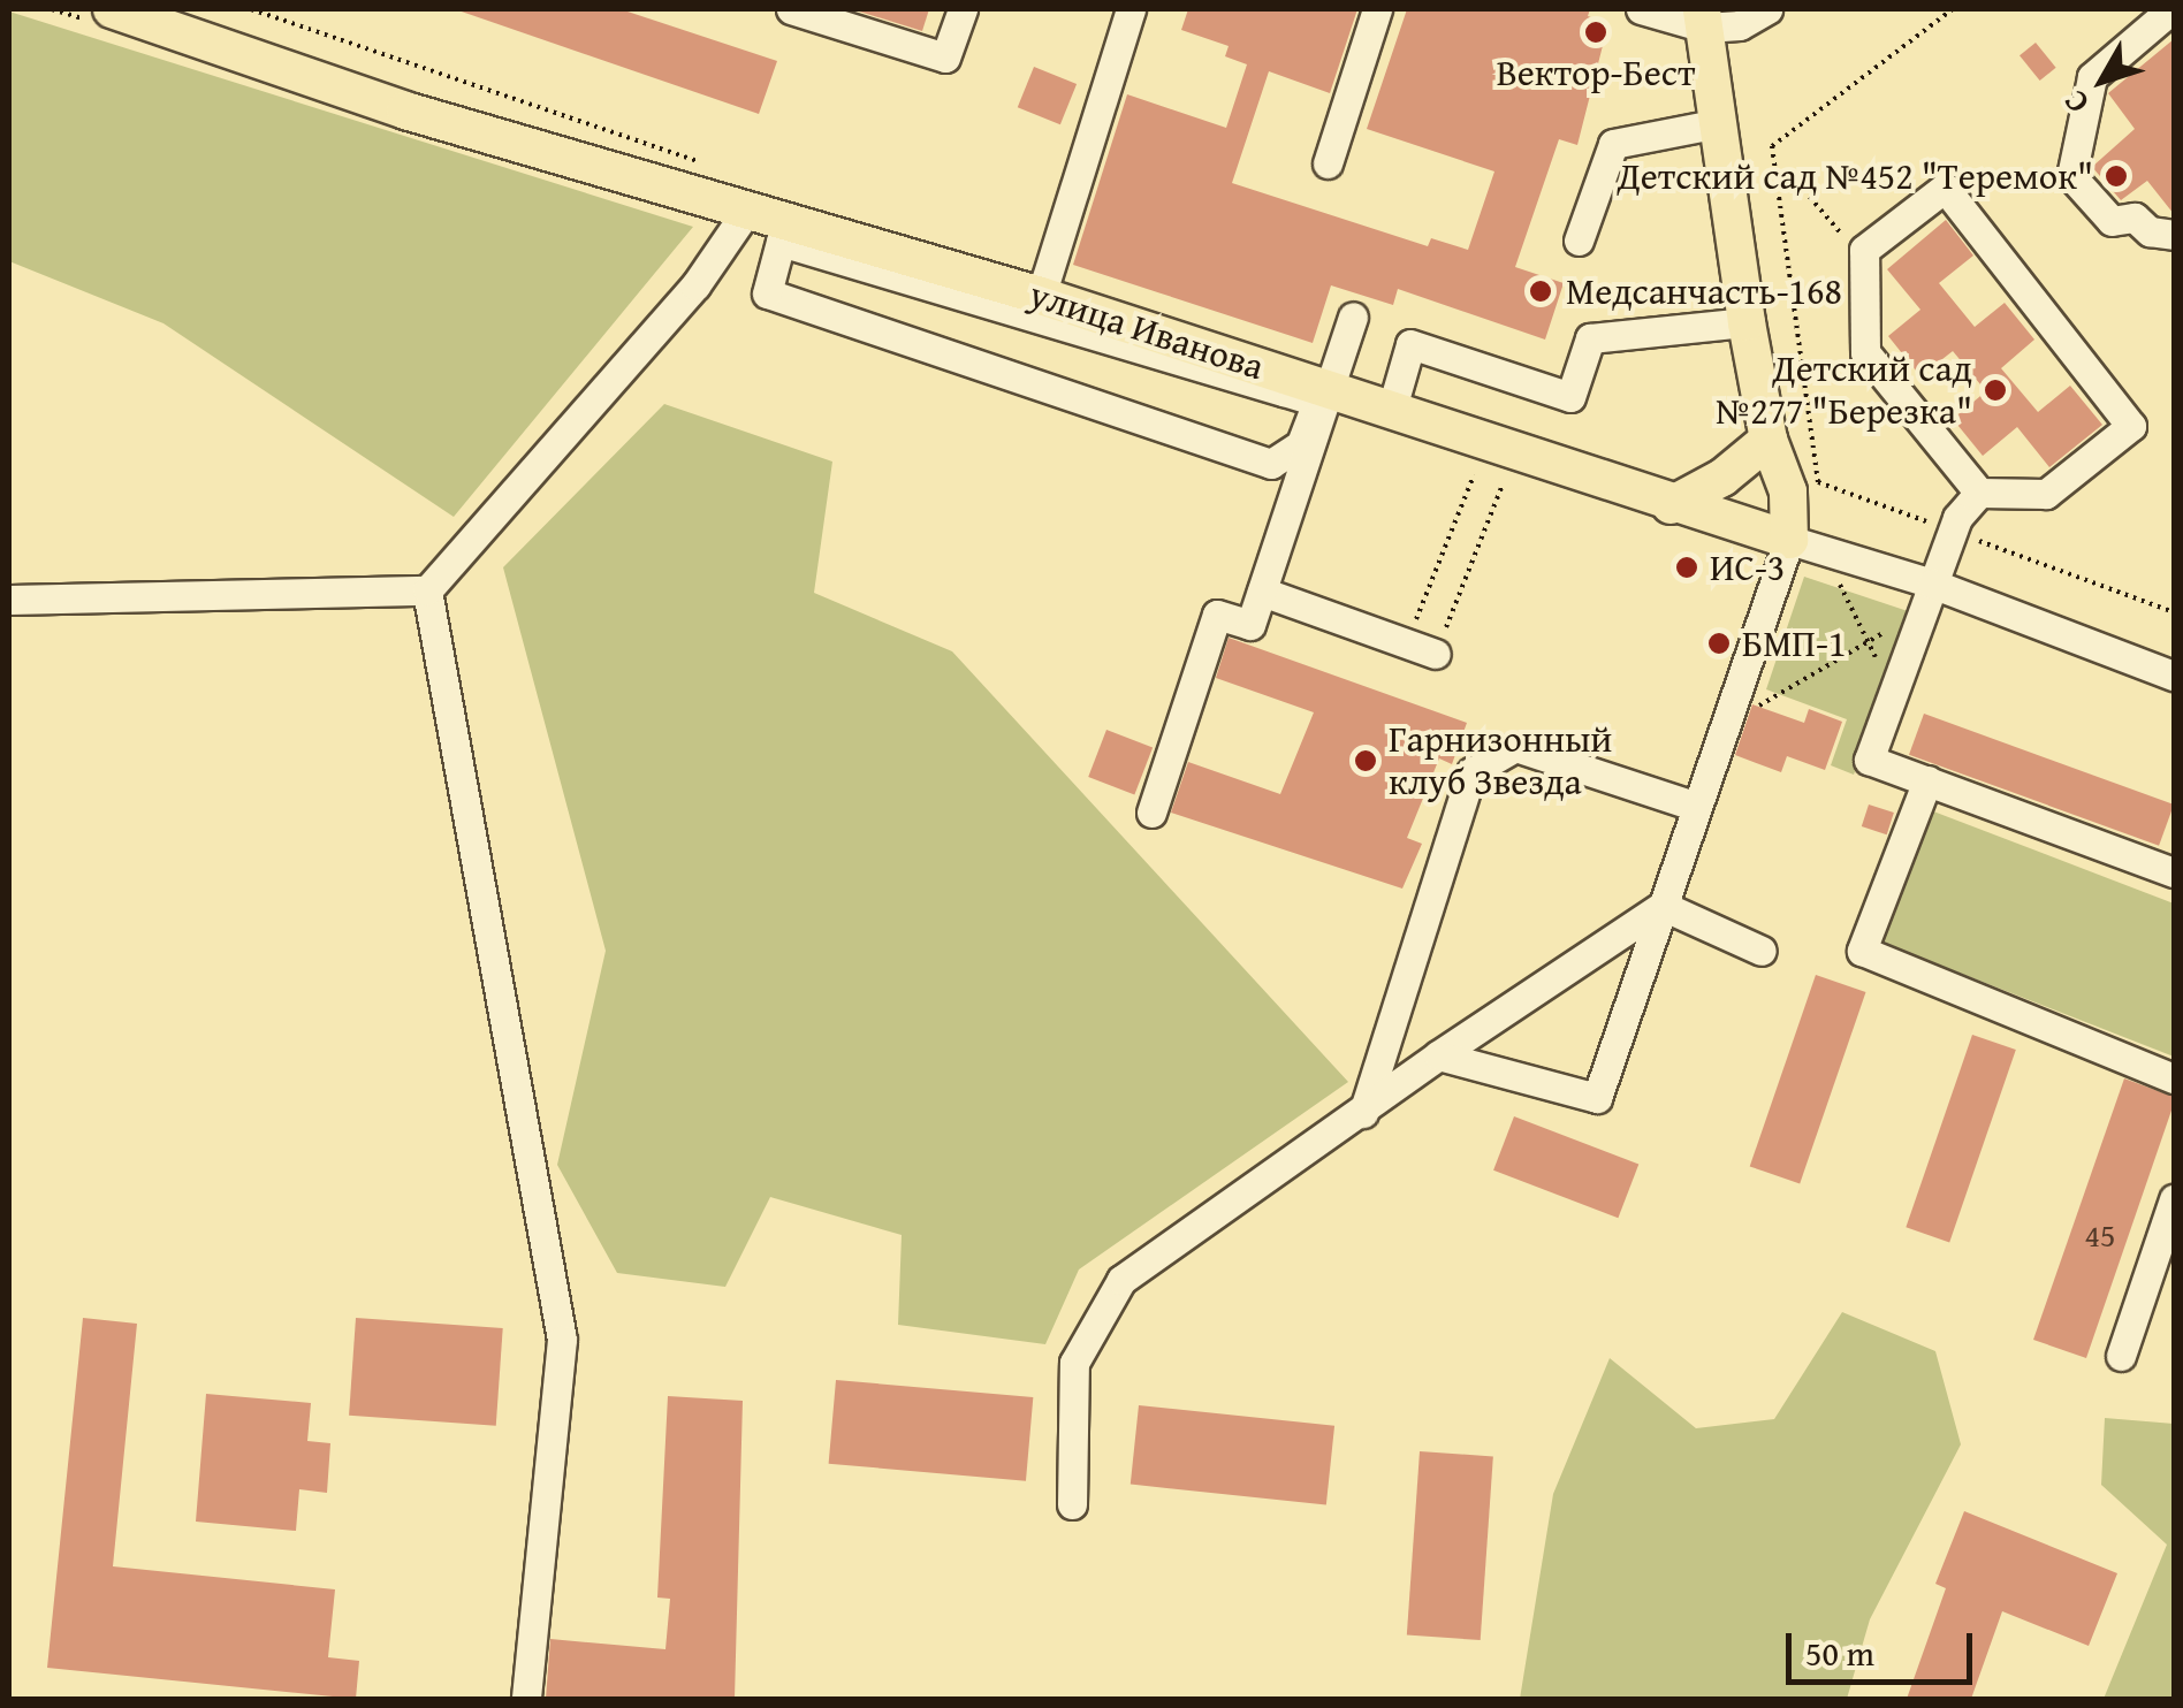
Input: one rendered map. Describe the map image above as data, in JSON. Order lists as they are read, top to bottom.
{
  "streets": {
    "main road": ["улица Иванова"]
  },
  "places": [
    "Вектор-Бeст",
    "Детский сад №452 \"Теремок\"",
    "Медсанчасть-168",
    "Детский сад №277 \"Березка\"",
    "ИС-3",
    "БМП-1",
    "Гарнизонный клуб Звезда"
  ],
  "house_numbers": ["45"],
  "scale_bar": "50 m",
  "north": "bottom left"
}
